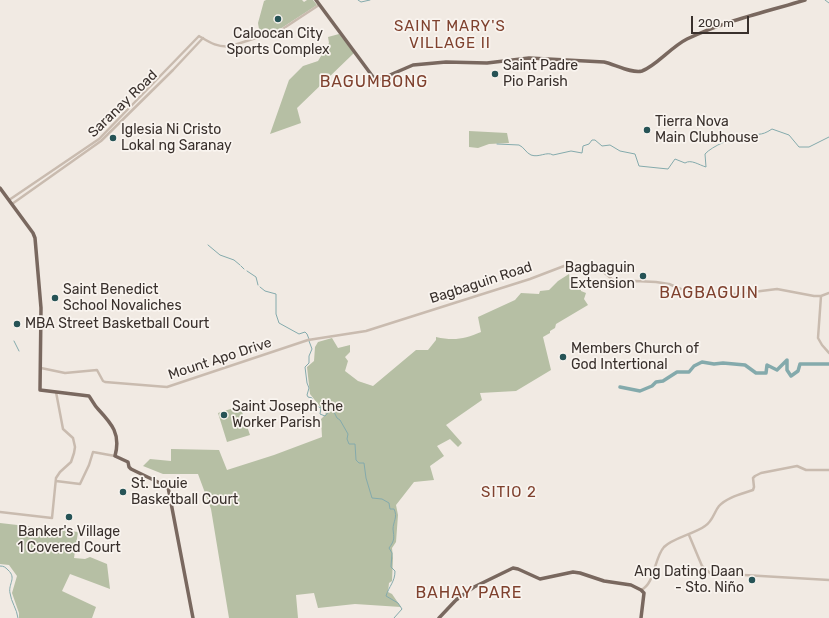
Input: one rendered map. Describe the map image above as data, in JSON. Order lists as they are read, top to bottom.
{
  "streets": {
    "street": ["Saranay Road", "Bagbaguin Road", "Mount Apo Drive"]
  },
  "crossings": [
    ["Bagbaguin Road", "Mount Apo Drive"]
  ],
  "districts": [
    "SAINT MARY'S VILLAGE II",
    "BAGUMBONG",
    "BAGBAGUIN",
    "SITIO 2",
    "BAHAY PARE"
  ],
  "places": [
    "Caloocan City Sports Complex",
    "Saint Padre Pio Parish",
    "Tierra Nova Main Clubhouse",
    "Iglesia Ni Cristo Lokal ng Saranay",
    "Bagbaguin Extension",
    "Saint Benedict School Novaliches",
    "MBA Street Basketball Court",
    "Members Church of God Intertional",
    "Saint Joseph the Worker Parish",
    "St. Louie Basketball Court",
    "Banker's Village 1 Covered Court",
    "Ang Dating Daan - Sto. Niño"
  ],
  "scale_bar": "200 m"
}
